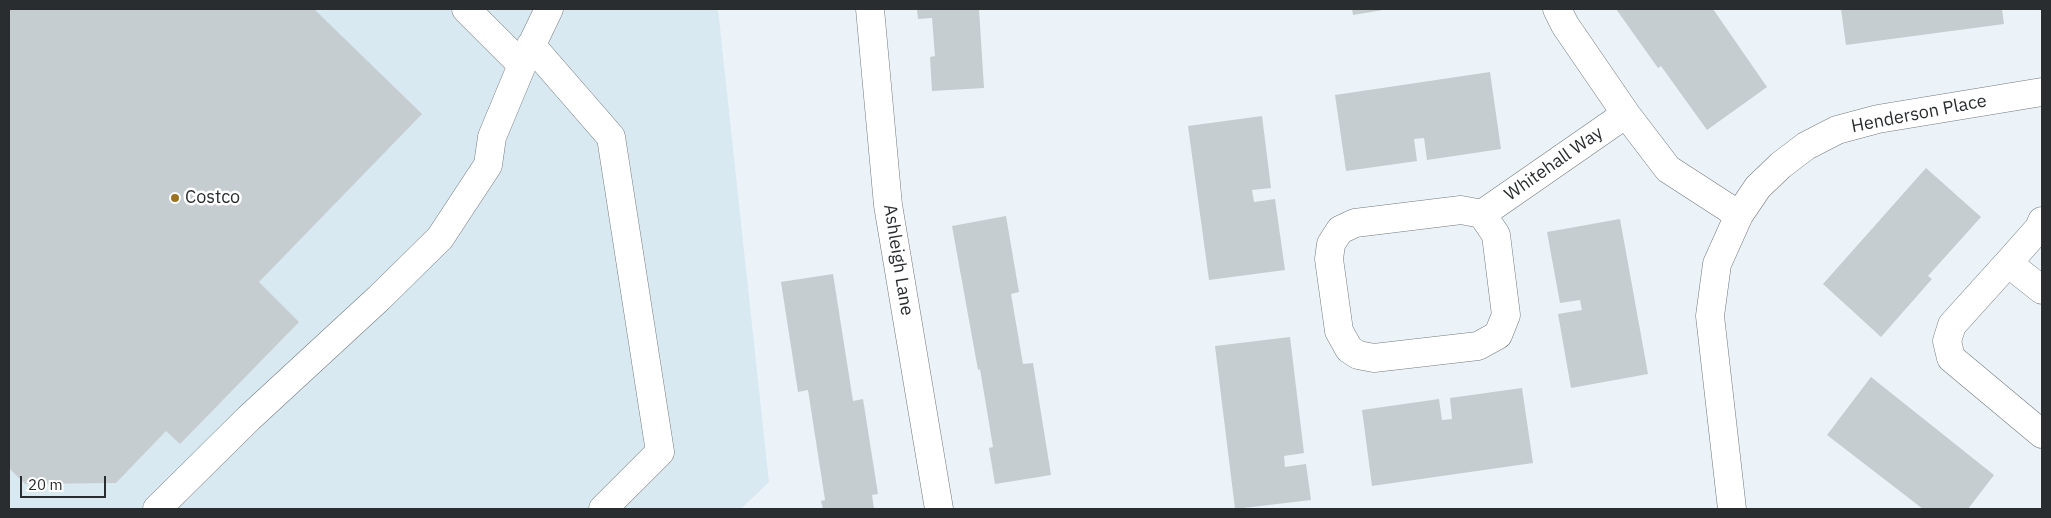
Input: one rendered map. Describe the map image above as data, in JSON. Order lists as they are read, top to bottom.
{
  "streets": {
    "street": ["Henderson Place", "Whitehall Way", "Ashleigh Lane"]
  },
  "places": ["Costco"],
  "scale_bar": "20 m"
}
